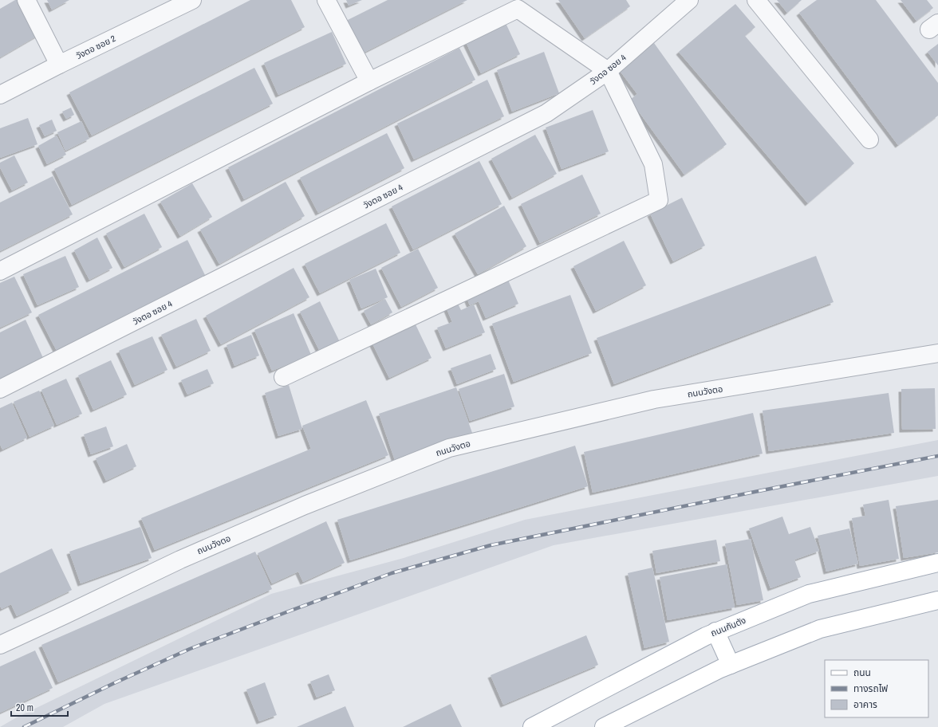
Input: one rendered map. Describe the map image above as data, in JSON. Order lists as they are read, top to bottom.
{
  "streets": {
    "main road": ["ถนนกันตัง"],
    "street": ["วังตอ ซอย 2", "วังตอ ซอย 4", "ถนนวังตอ"]
  },
  "legend": ["ถนน", "ทางรถไฟ", "อาคาร"],
  "scale_bar": "20 m"
}
